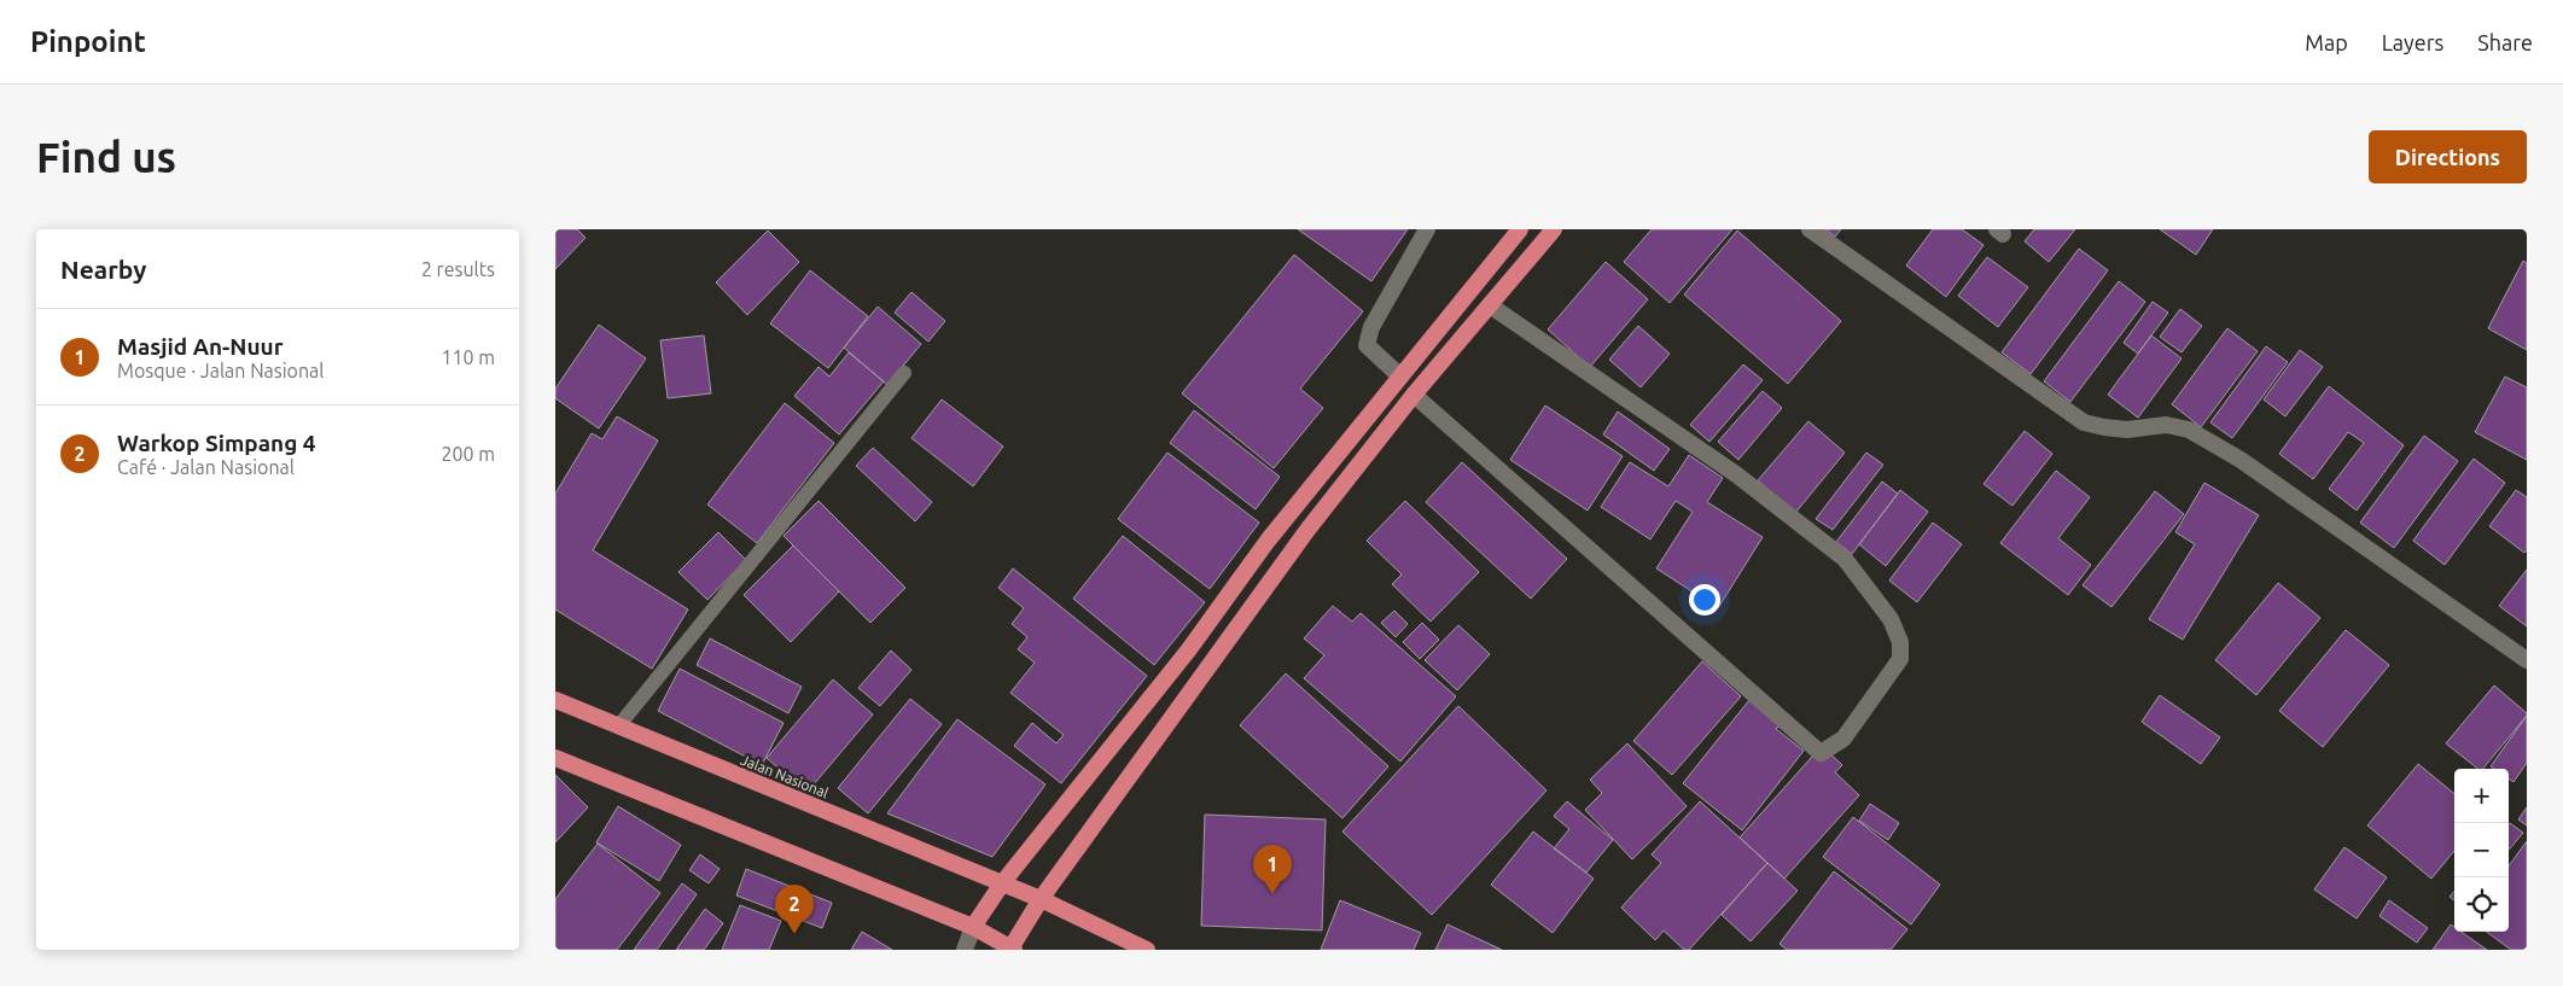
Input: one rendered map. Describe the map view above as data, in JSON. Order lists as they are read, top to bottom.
{
  "streets": {
    "highway": ["Jalan Nasional"]
  },
  "page": {
    "header": "Pinpoint",
    "nav": ["Map", "Layers", "Share"],
    "buttons": "Directions",
    "title": "Find us",
    "heading": ["Nearby", "2 results"],
    "list": [
      {
        "mark": "1",
        "name": "Masjid An-Nuur",
        "note": "Mosque · Jalan Nasional",
        "value": "110 m"
      },
      {
        "mark": "2",
        "name": "Warkop Simpang 4",
        "note": "Café · Jalan Nasional",
        "value": "200 m"
      }
    ],
    "map_buttons": ["+", "−"],
    "pins": ["1", "2"]
  }
}
